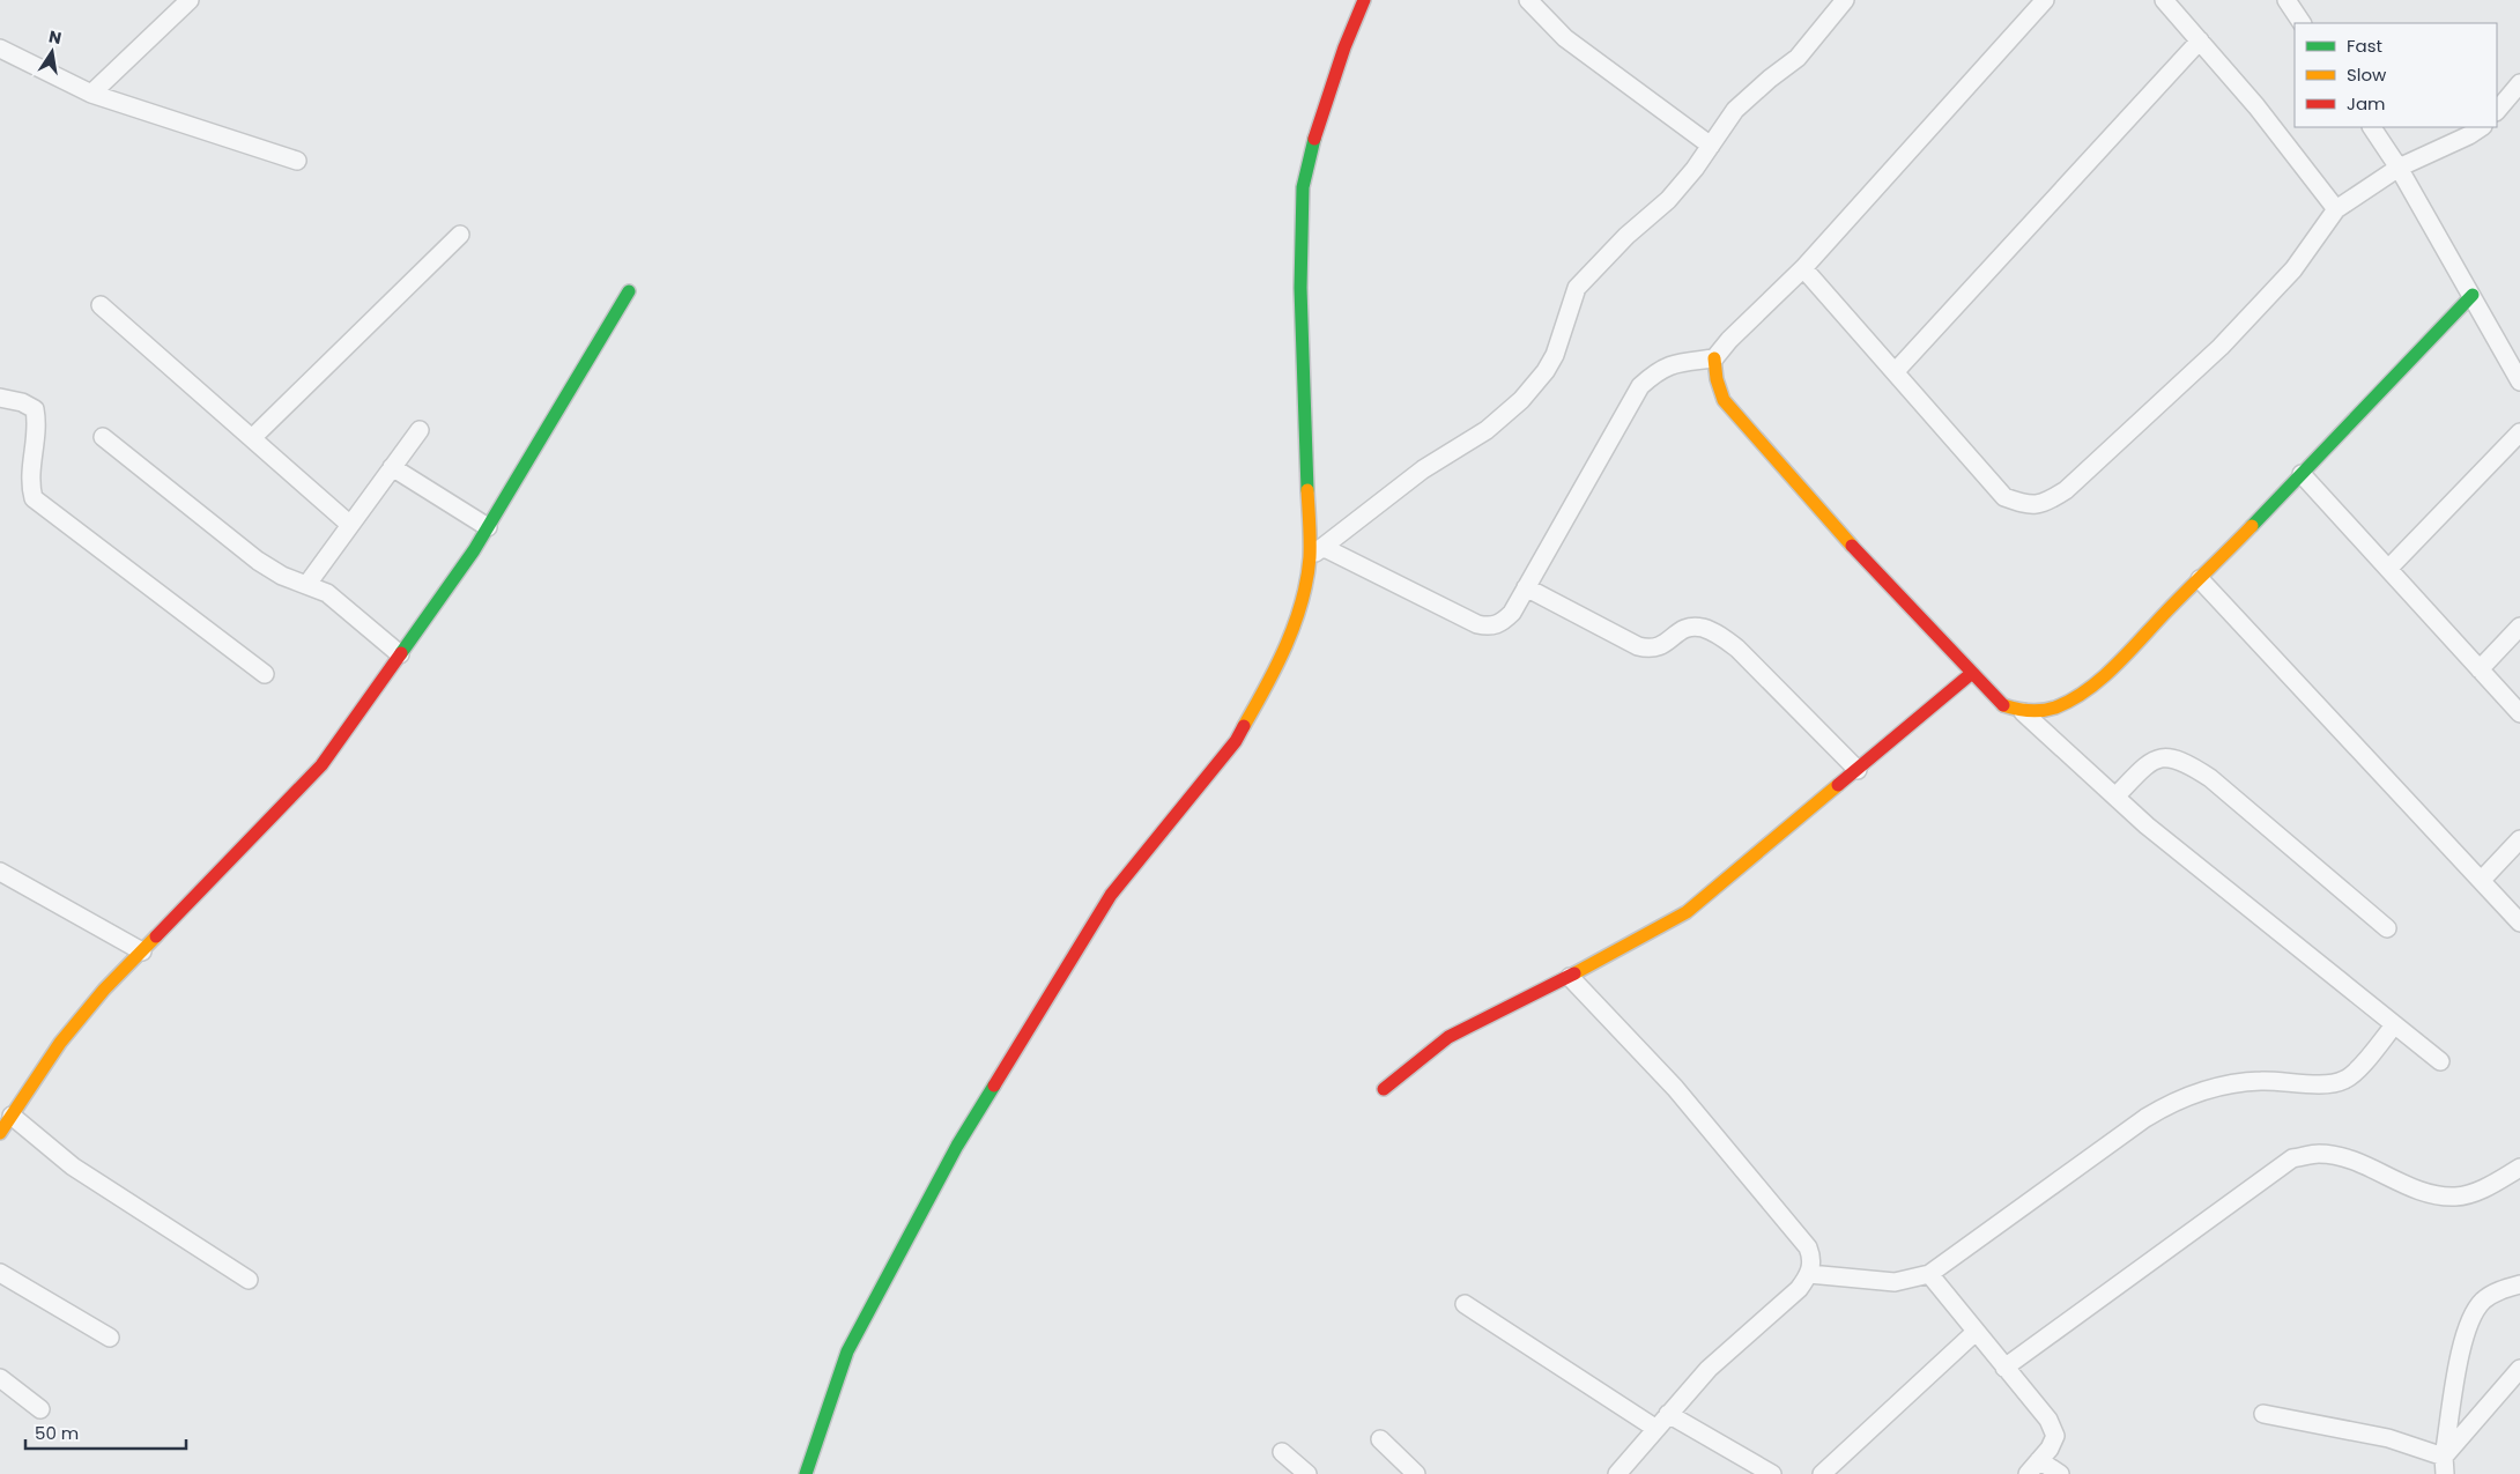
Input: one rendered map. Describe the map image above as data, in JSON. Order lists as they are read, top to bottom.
{
  "legend": ["Fast", "Slow", "Jam"],
  "scale_bar": "50 m",
  "north": "top"
}
